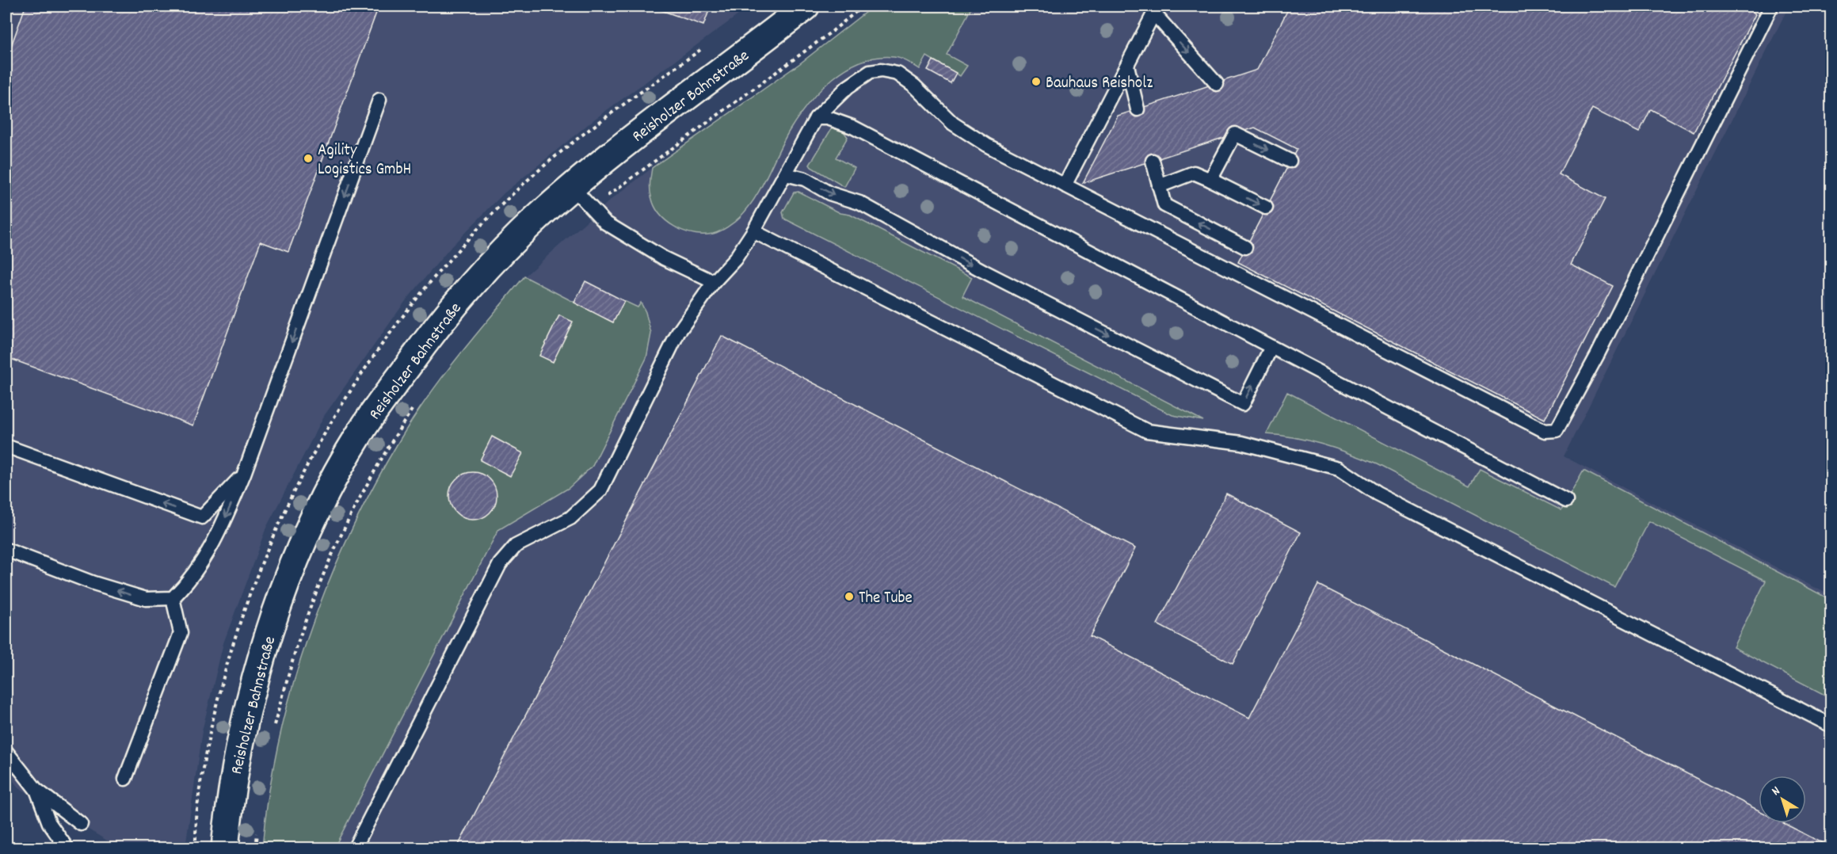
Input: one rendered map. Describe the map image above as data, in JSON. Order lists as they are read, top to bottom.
{
  "streets": {
    "main road": ["Reisholzer Bahnstraße"]
  },
  "places": ["Bauhaus Reisholz", "Agility Logistics GmbH", "The Tube"],
  "north": "top left"
}
